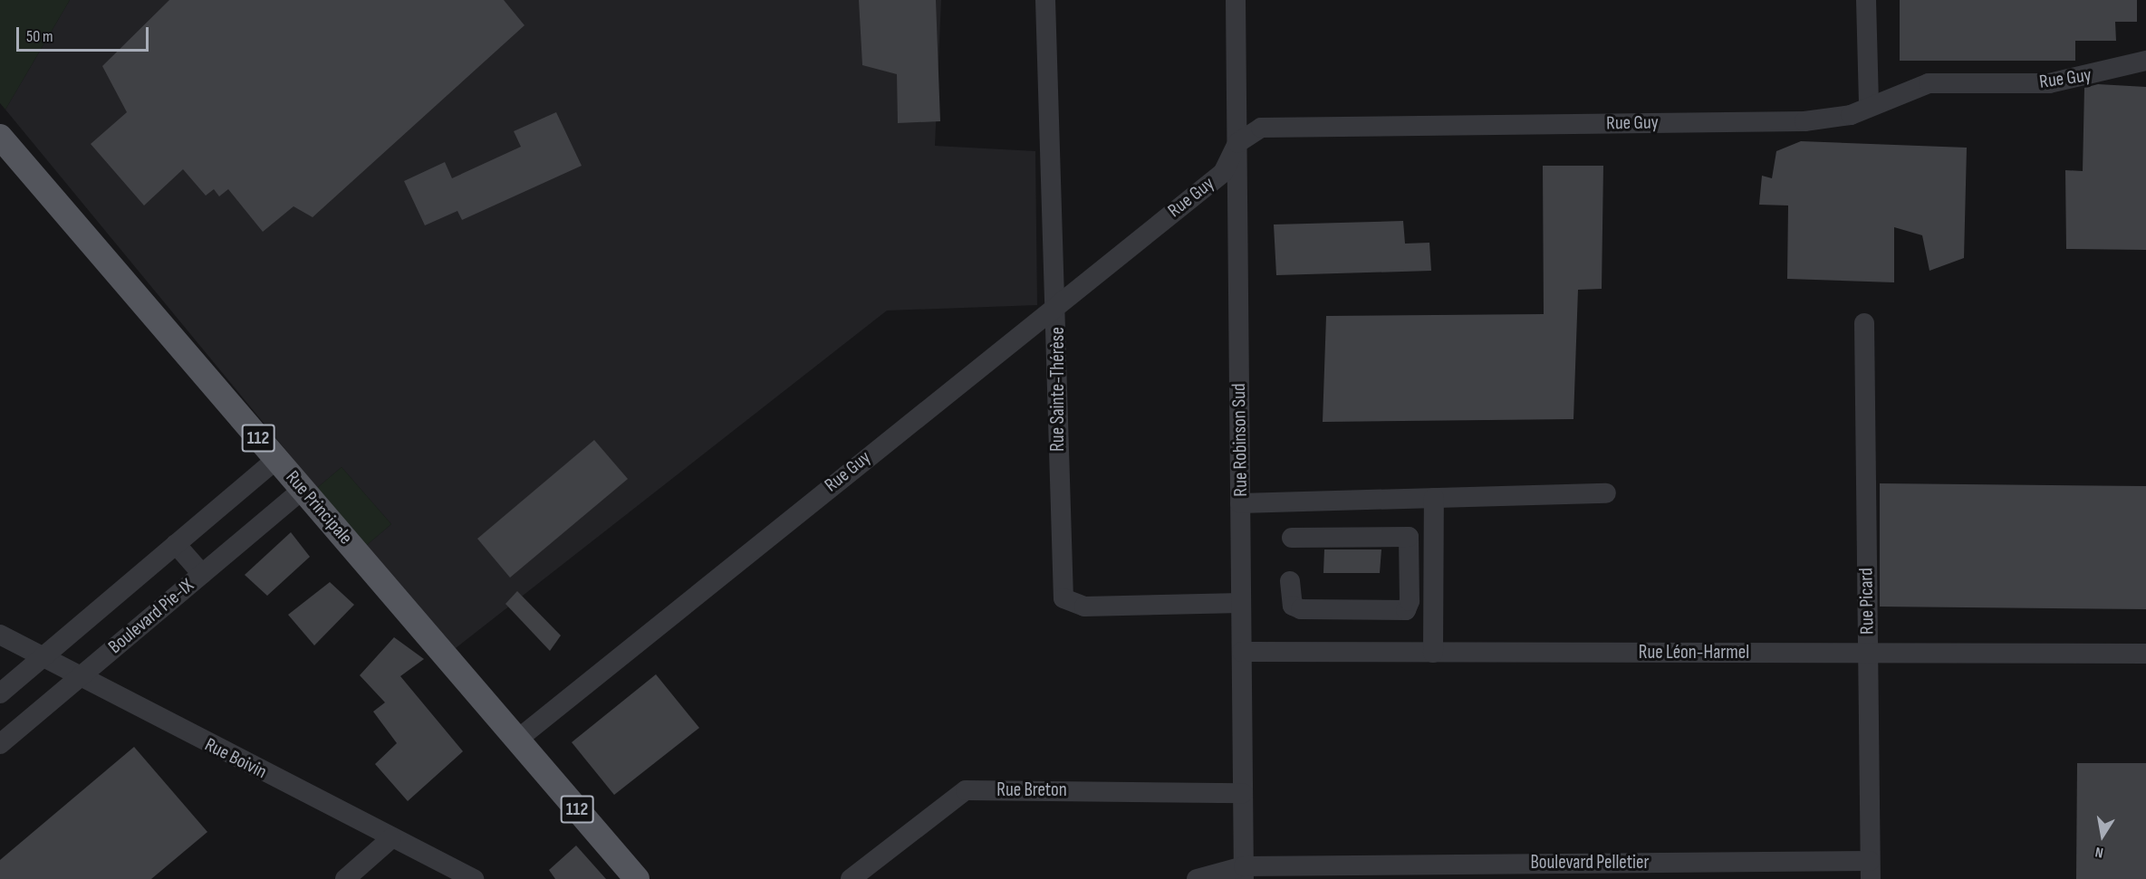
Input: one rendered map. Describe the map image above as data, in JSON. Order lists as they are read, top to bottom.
{
  "streets": {
    "main road": ["112", "Rue Principale"],
    "street": [
      "Rue Guy",
      "Rue Sainte-Thérèse",
      "Rue Robinson Sud",
      "Rue Picard",
      "Boulevard Pie-IX",
      "Rue Léon-Harmel",
      "Rue Boivin",
      "Rue Breton",
      "Boulevard Pelletier"
    ]
  },
  "crossings": [
    ["Rue Guy", "Rue Sainte-Thérèse"],
    ["Rue Guy", "Rue Robinson Sud"],
    ["Rue Guy", "Rue Principale"],
    ["Rue Sainte-Thérèse", "Rue Robinson Sud"],
    ["Rue Robinson Sud", "Rue Léon-Harmel"],
    ["Rue Robinson Sud", "Rue Breton"],
    ["Rue Robinson Sud", "Boulevard Pelletier"],
    ["Rue Principale", "Boulevard Pie-IX"],
    ["Rue Picard", "Rue Léon-Harmel"],
    ["Rue Picard", "Boulevard Pelletier"],
    ["Boulevard Pie-IX", "Rue Boivin"]
  ],
  "scale_bar": "50 m",
  "north": "bottom"
}
